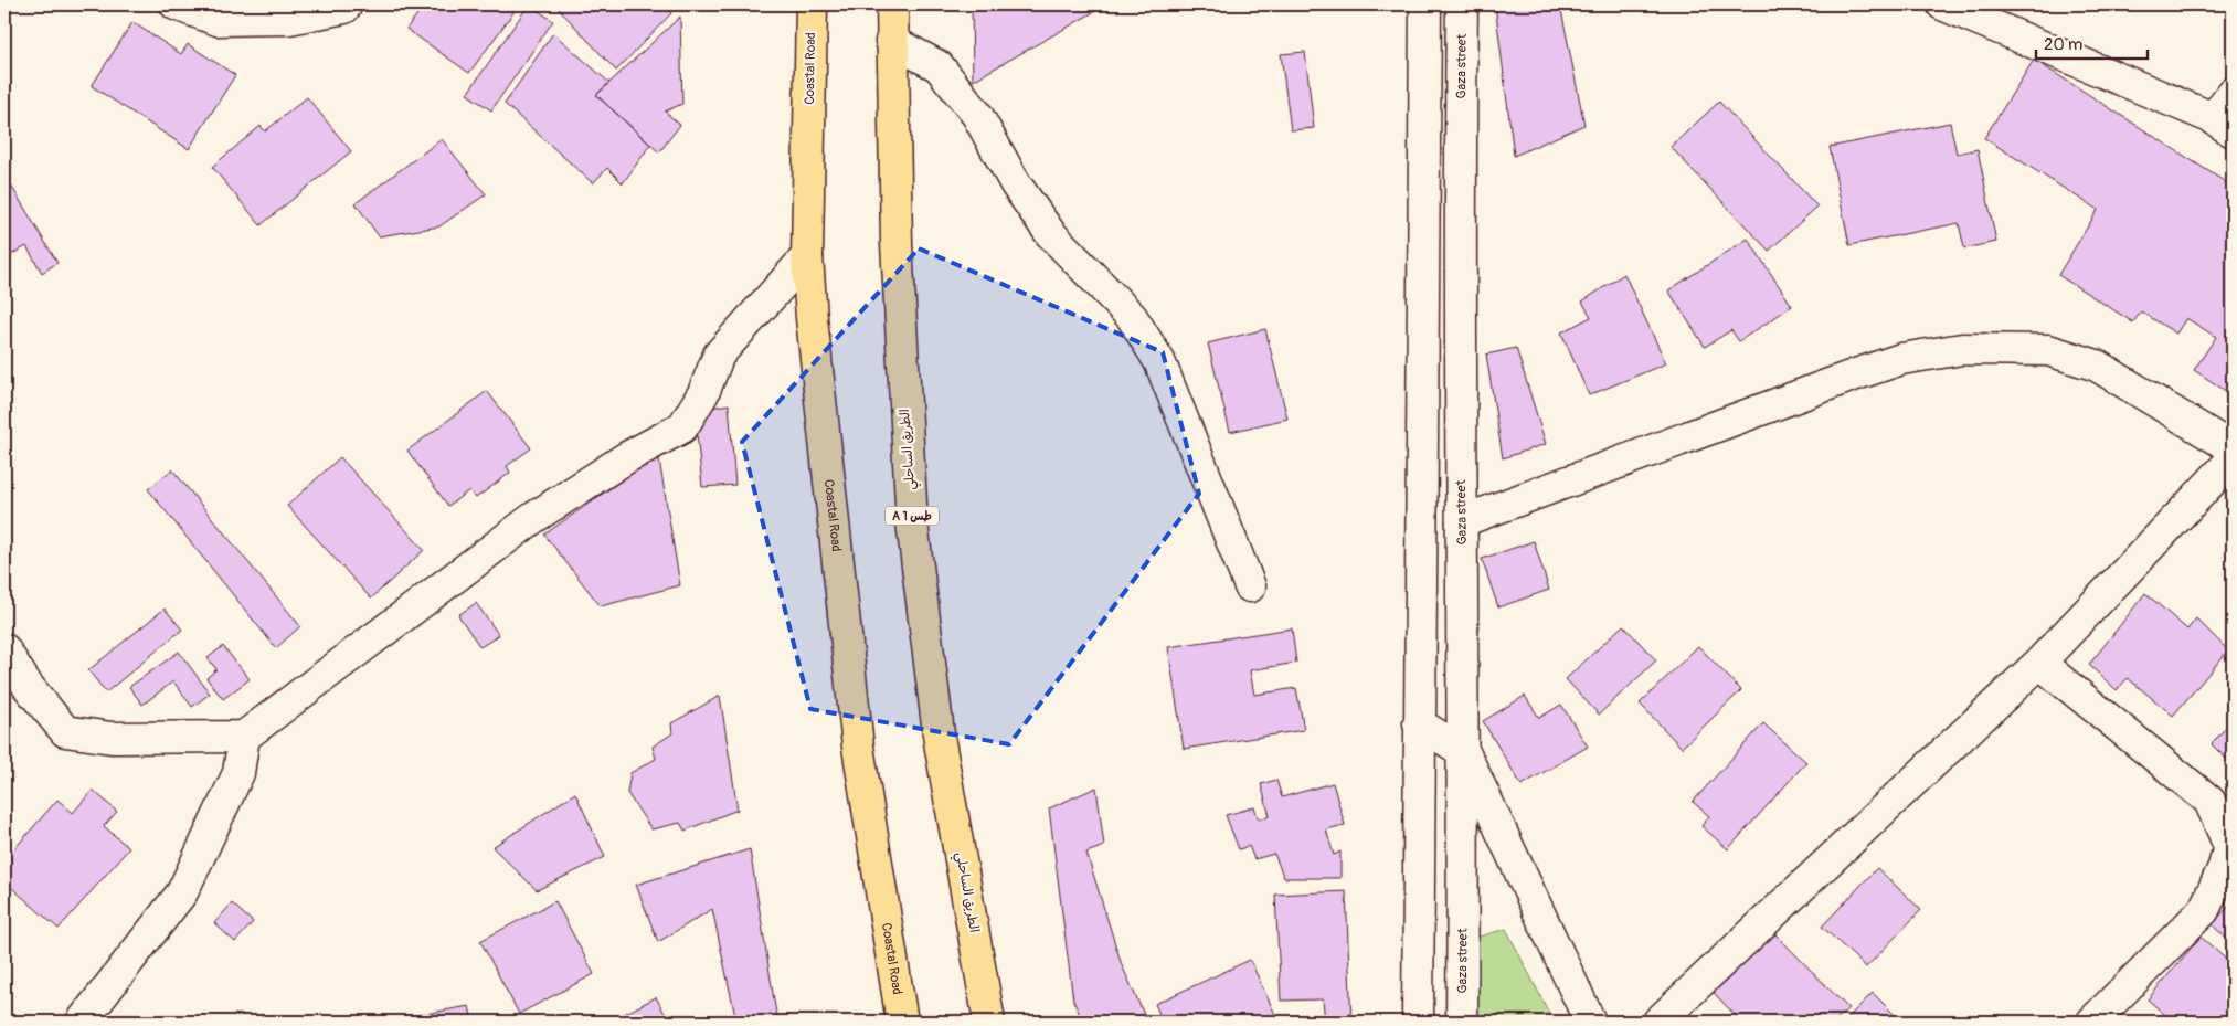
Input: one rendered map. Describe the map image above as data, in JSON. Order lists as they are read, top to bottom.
{
  "streets": {
    "highway": ["Coastal Road", "الطريق الساحلي", "A 1 طس"],
    "street": ["Gaza street"]
  },
  "scale_bar": "20 m"
}
